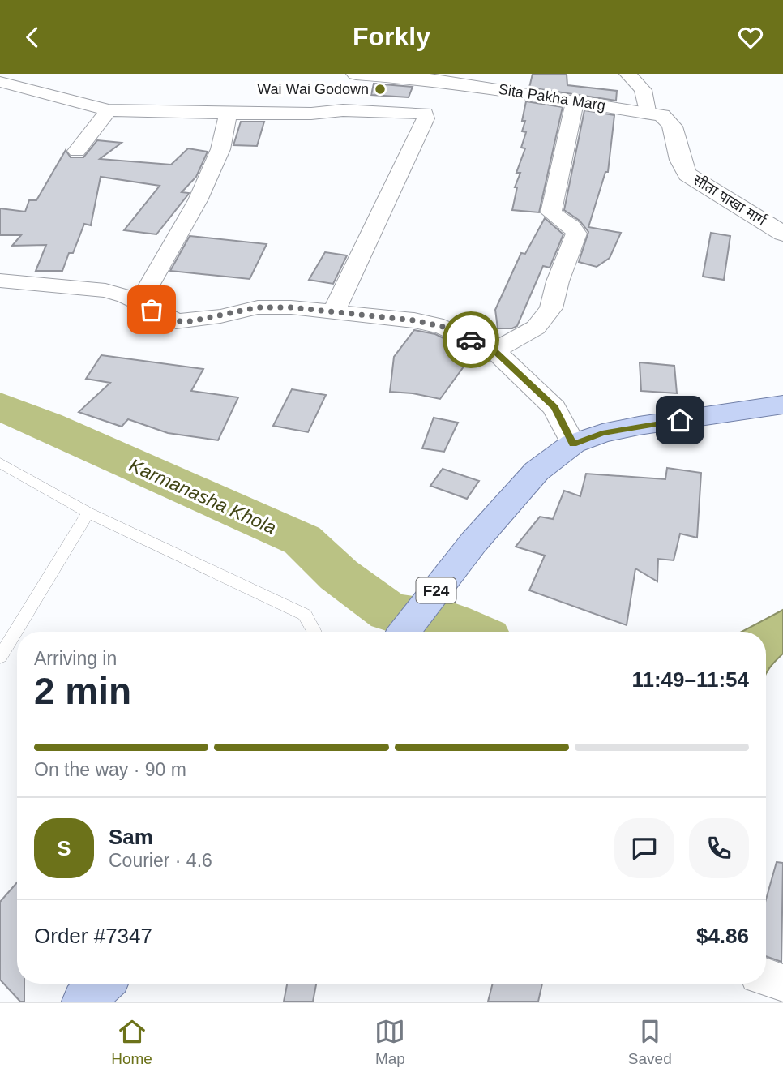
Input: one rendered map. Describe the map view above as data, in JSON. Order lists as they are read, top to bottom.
{
  "streets": {
    "main road": ["F24"],
    "street": ["Sita Pakha Marg", "सीता पाखा मार्ग"]
  },
  "crossings": [
    ["Sita Pakha Marg", "सीता पाखा मार्ग"]
  ],
  "water": ["Karmanasha Khola"],
  "places": ["Wai Wai Godown"],
  "page": {
    "header": "Forkly",
    "heading": ["2 min", "Arriving in", "11:49–11:54"],
    "panel": [
      "Sam",
      "Courier · 4.6",
      "Order #7347",
      "$4.86"
    ],
    "bar": "On the way · 90 m",
    "round": "S",
    "tabs": ["Home", "Map", "Saved"]
  }
}
